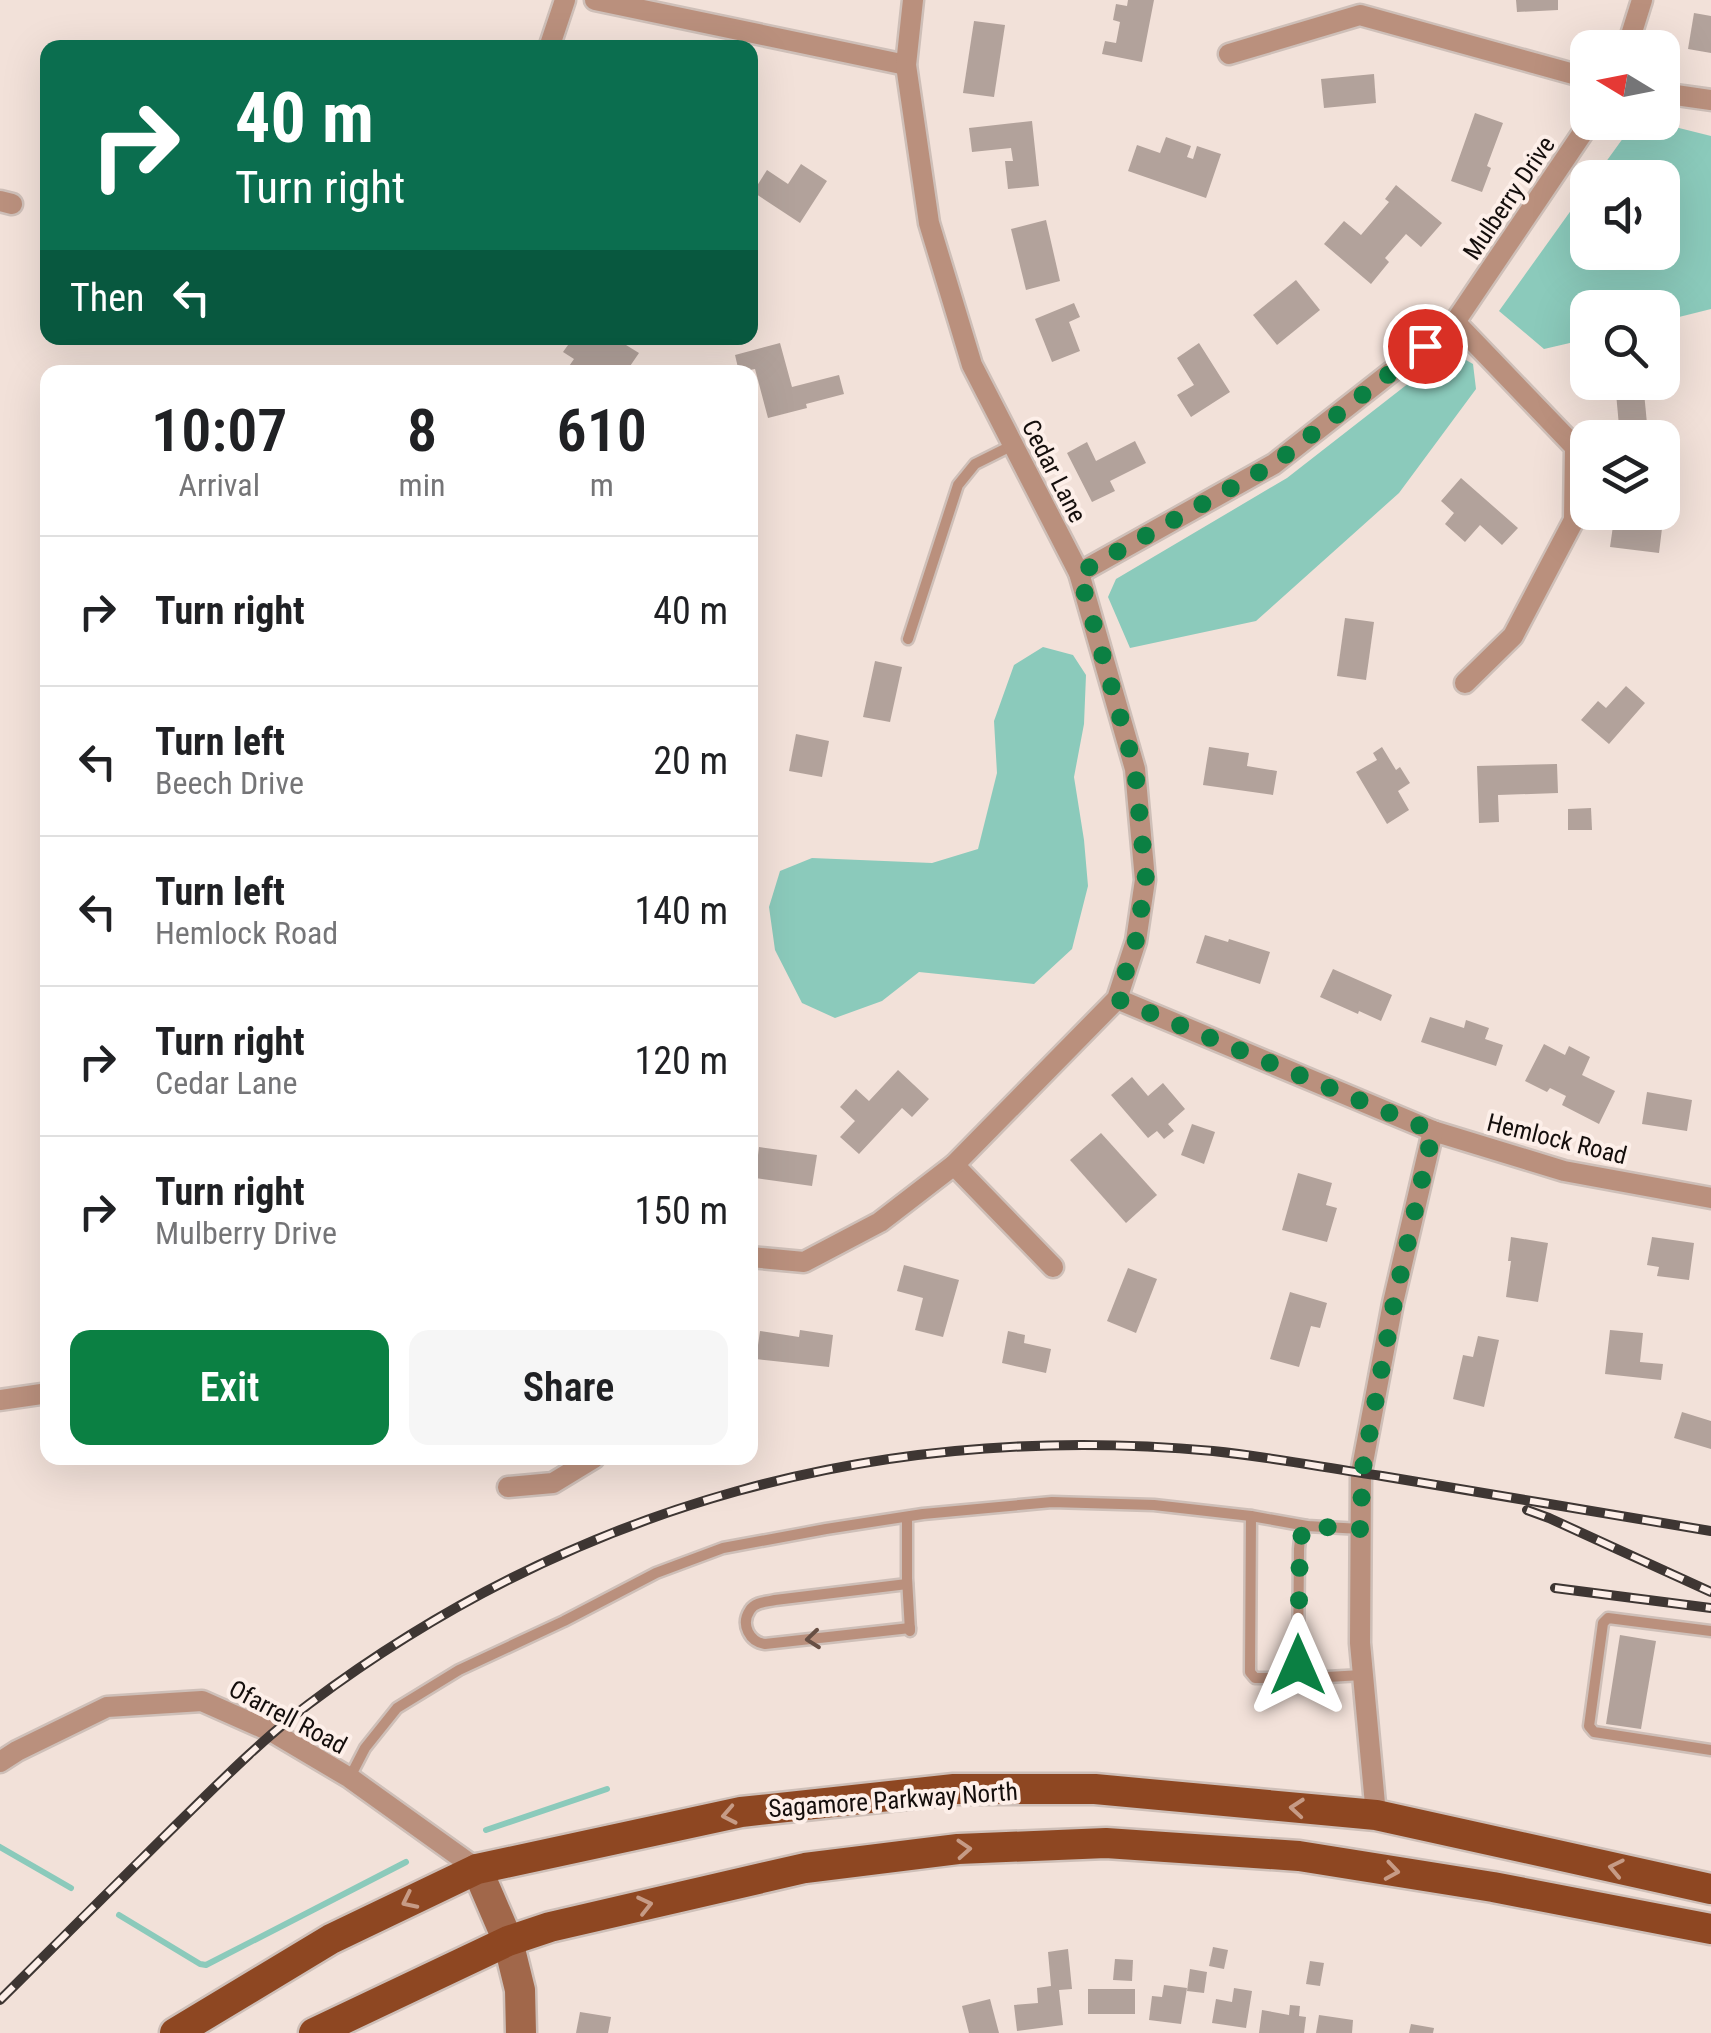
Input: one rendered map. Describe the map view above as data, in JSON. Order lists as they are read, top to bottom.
{
  "streets": {
    "main road": ["Sagamore Parkway North"],
    "street": [
      "Mulberry Drive",
      "Cedar Lane",
      "Hemlock Road",
      "Ofarrell Road"
    ]
  },
  "crossings": [
    ["Mulberry Drive", "Cedar Lane"],
    ["Cedar Lane", "Hemlock Road"],
    ["Ofarrell Road", "Sagamore Parkway North"]
  ],
  "north": "left",
  "page": {
    "turn": ["40 m", "Turn right"],
    "then": "Then",
    "eta": [
      "10:07",
      "Arrival",
      "8",
      "min",
      "610",
      "m"
    ],
    "list": [
      {
        "name": "Turn right",
        "value": "40 m"
      },
      {
        "name": "Turn left",
        "note": "Beech Drive",
        "value": "20 m"
      },
      {
        "name": "Turn left",
        "note": "Hemlock Road",
        "value": "140 m"
      },
      {
        "name": "Turn right",
        "note": "Cedar Lane",
        "value": "120 m"
      },
      {
        "name": "Turn right",
        "note": "Mulberry Drive",
        "value": "150 m"
      }
    ],
    "buttons": ["Exit", "Share"]
  }
}
